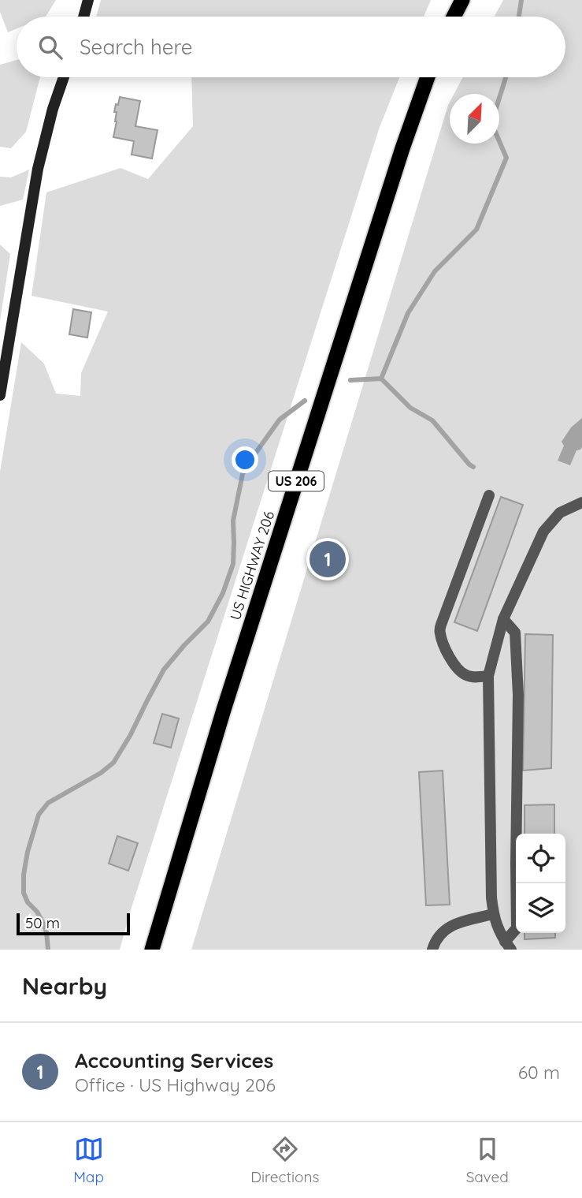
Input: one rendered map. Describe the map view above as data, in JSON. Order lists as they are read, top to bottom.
{
  "streets": {
    "highway": ["US 206", "US HIGHWAY 206"]
  },
  "scale_bar": "50 m",
  "north": "top right",
  "page": {
    "search": "Search here",
    "pins": "1",
    "scale": "50 m",
    "heading": "Nearby",
    "list": [
      {
        "mark": "1",
        "name": "Accounting Services",
        "note": "Office · US Highway 206",
        "value": "60 m"
      }
    ],
    "nav": ["Map", "Directions", "Saved"]
  }
}
